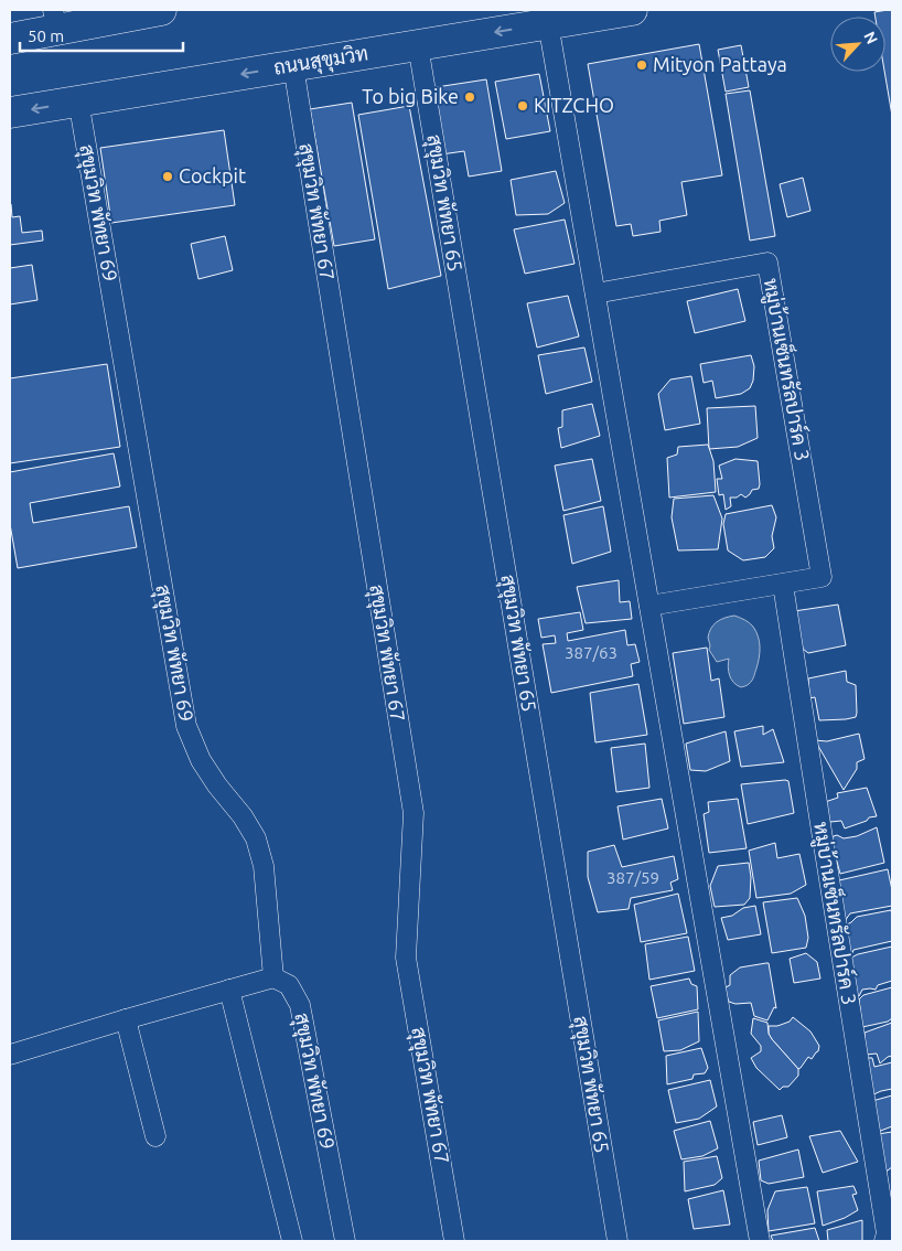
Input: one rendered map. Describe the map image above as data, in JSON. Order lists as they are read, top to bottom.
{
  "streets": {
    "highway": ["ถนนสุขุมวิท"],
    "street": [
      "สุขุมวิท พัทยา 65",
      "สุขุมวิท พัทยา 67",
      "สุขุมวิท พัทยา 69",
      "หมู่บ้านเซ็นทรัลปาร์ค 3"
    ]
  },
  "crossings": [
    ["ถนนสุขุมวิท", "สุขุมวิท พัทยา 65"],
    ["ถนนสุขุมวิท", "สุขุมวิท พัทยา 67"],
    ["ถนนสุขุมวิท", "สุขุมวิท พัทยา 69"]
  ],
  "places": [
    "Mityon Pattaya",
    "To big Bike",
    "KITZCHO",
    "Cockpit"
  ],
  "house_numbers": ["387/63", "387/59"],
  "scale_bar": "50 m",
  "north": "top right"
}
